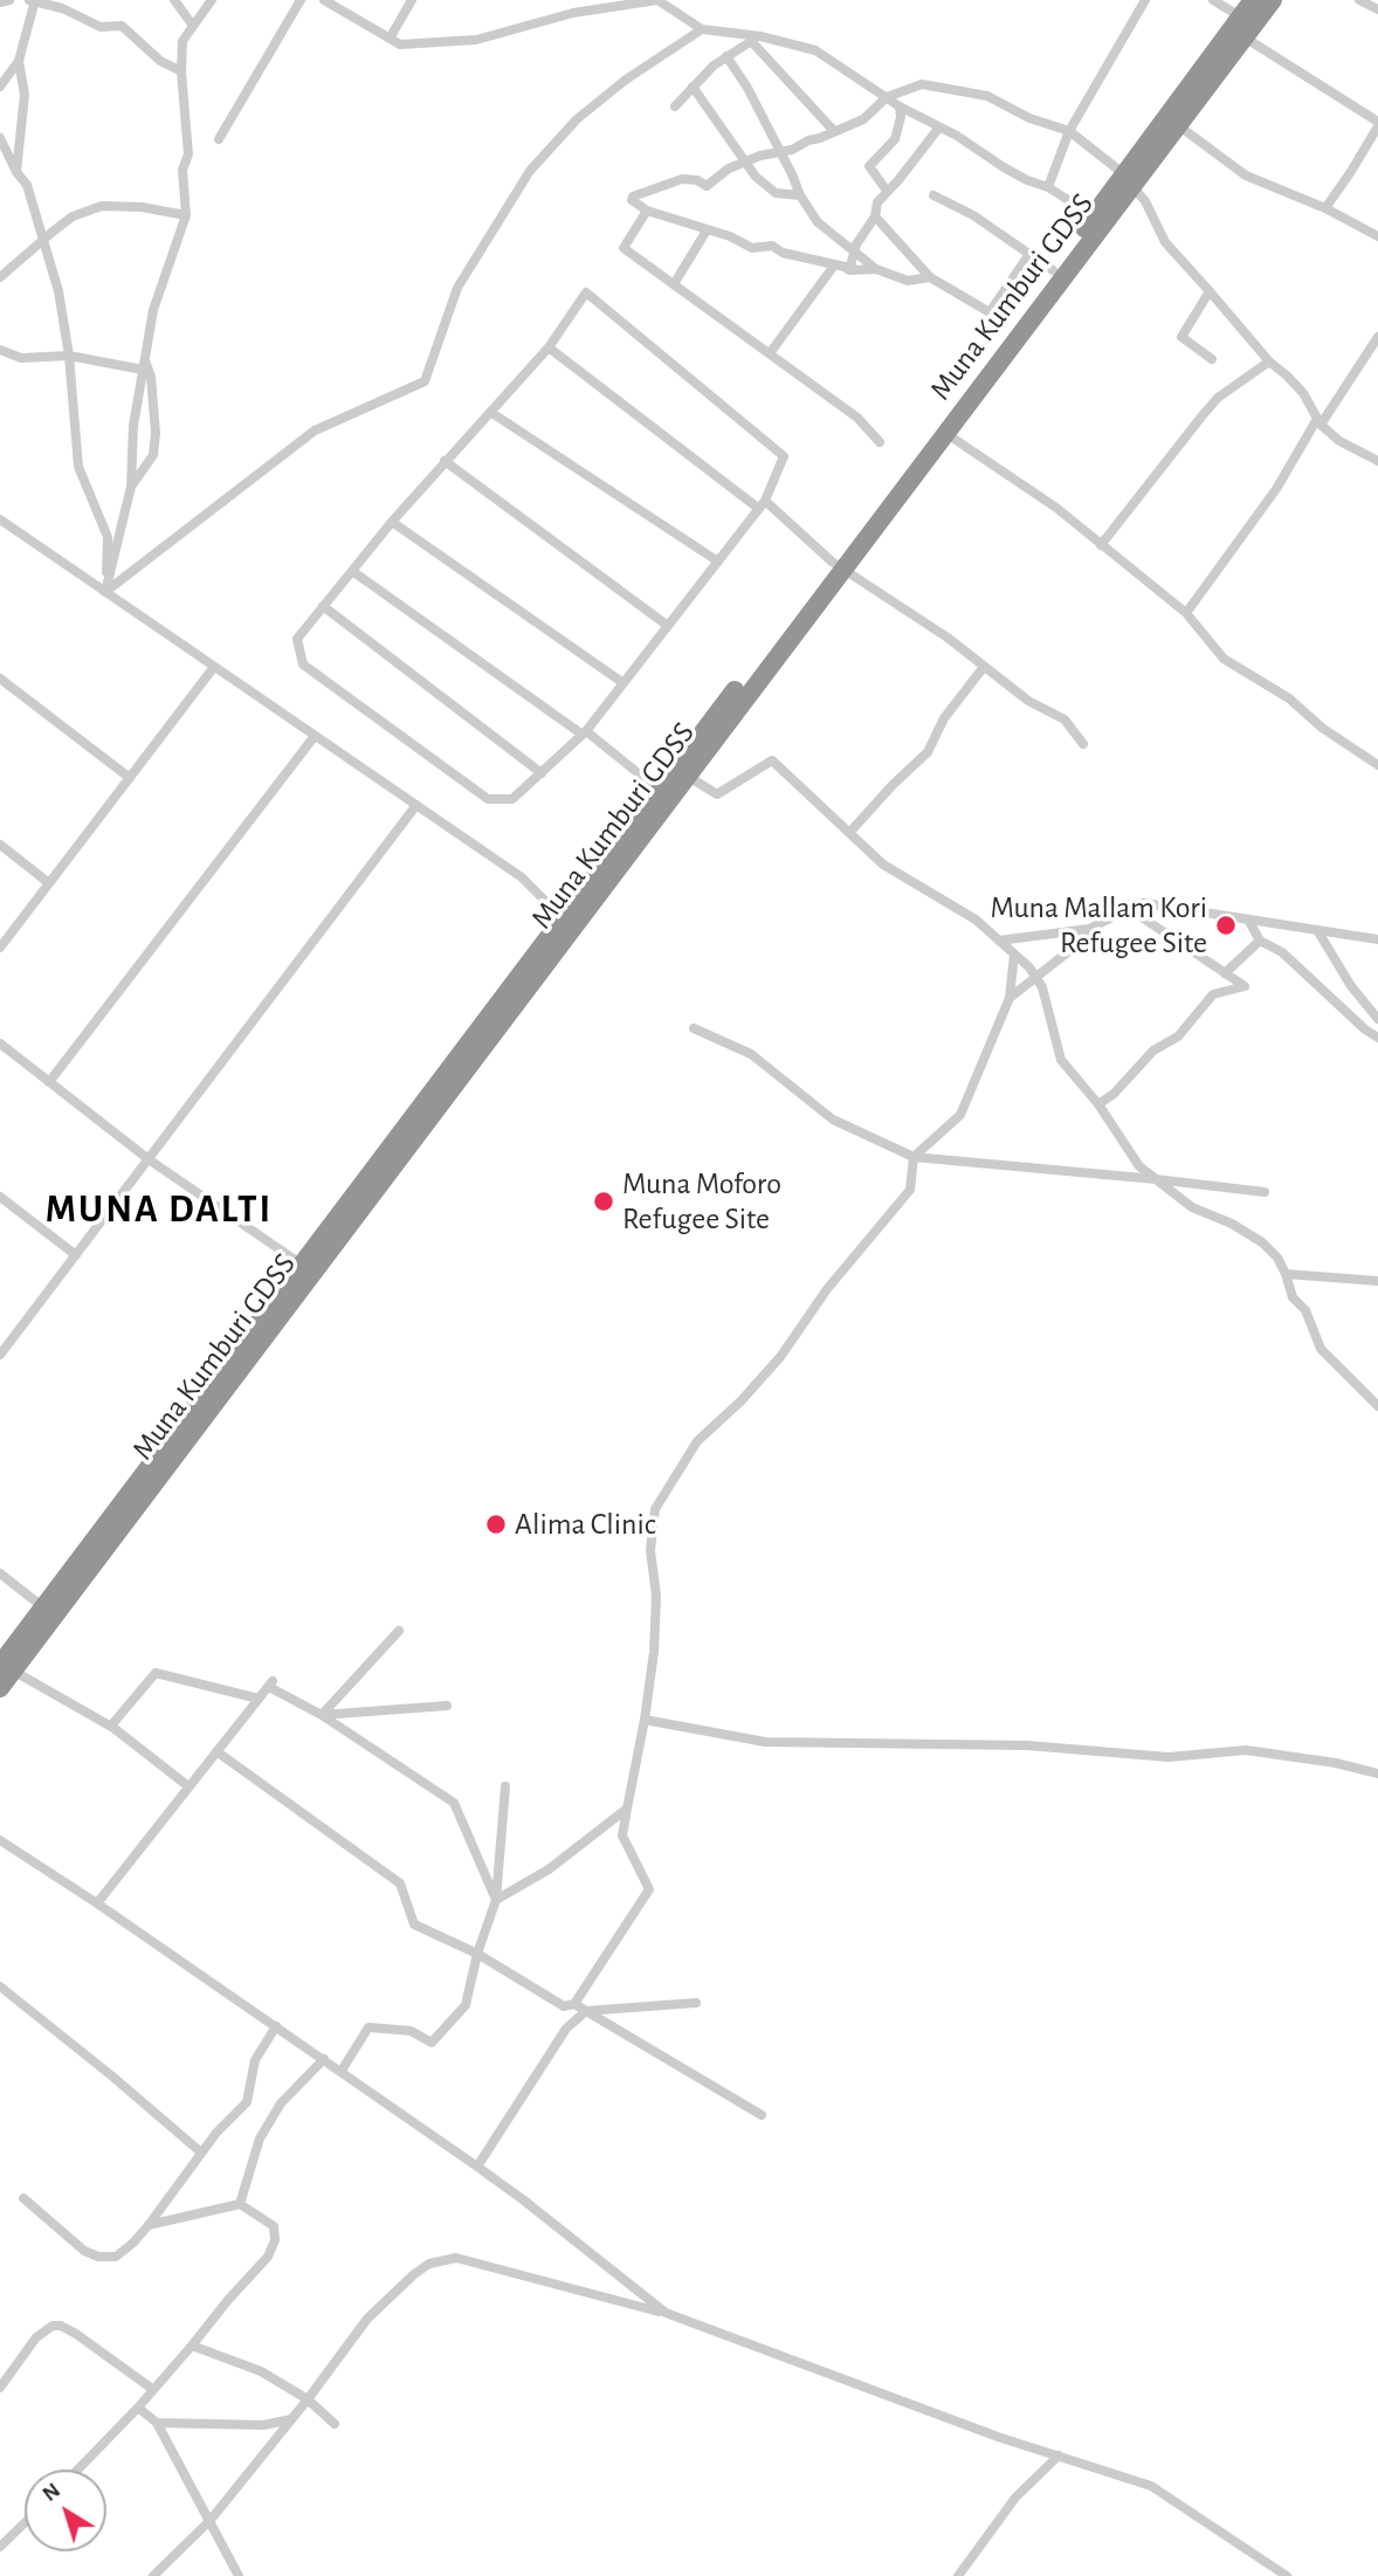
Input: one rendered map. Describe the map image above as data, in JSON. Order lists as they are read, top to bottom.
{
  "streets": {
    "highway": ["Muna Kumburi GDSS"]
  },
  "districts": ["MUNA DALTI"],
  "places": ["Muna Mallam Kori Refugee Site", "Muna Moforo Refugee Site", "Alima Clinic"],
  "north": "top left"
}
